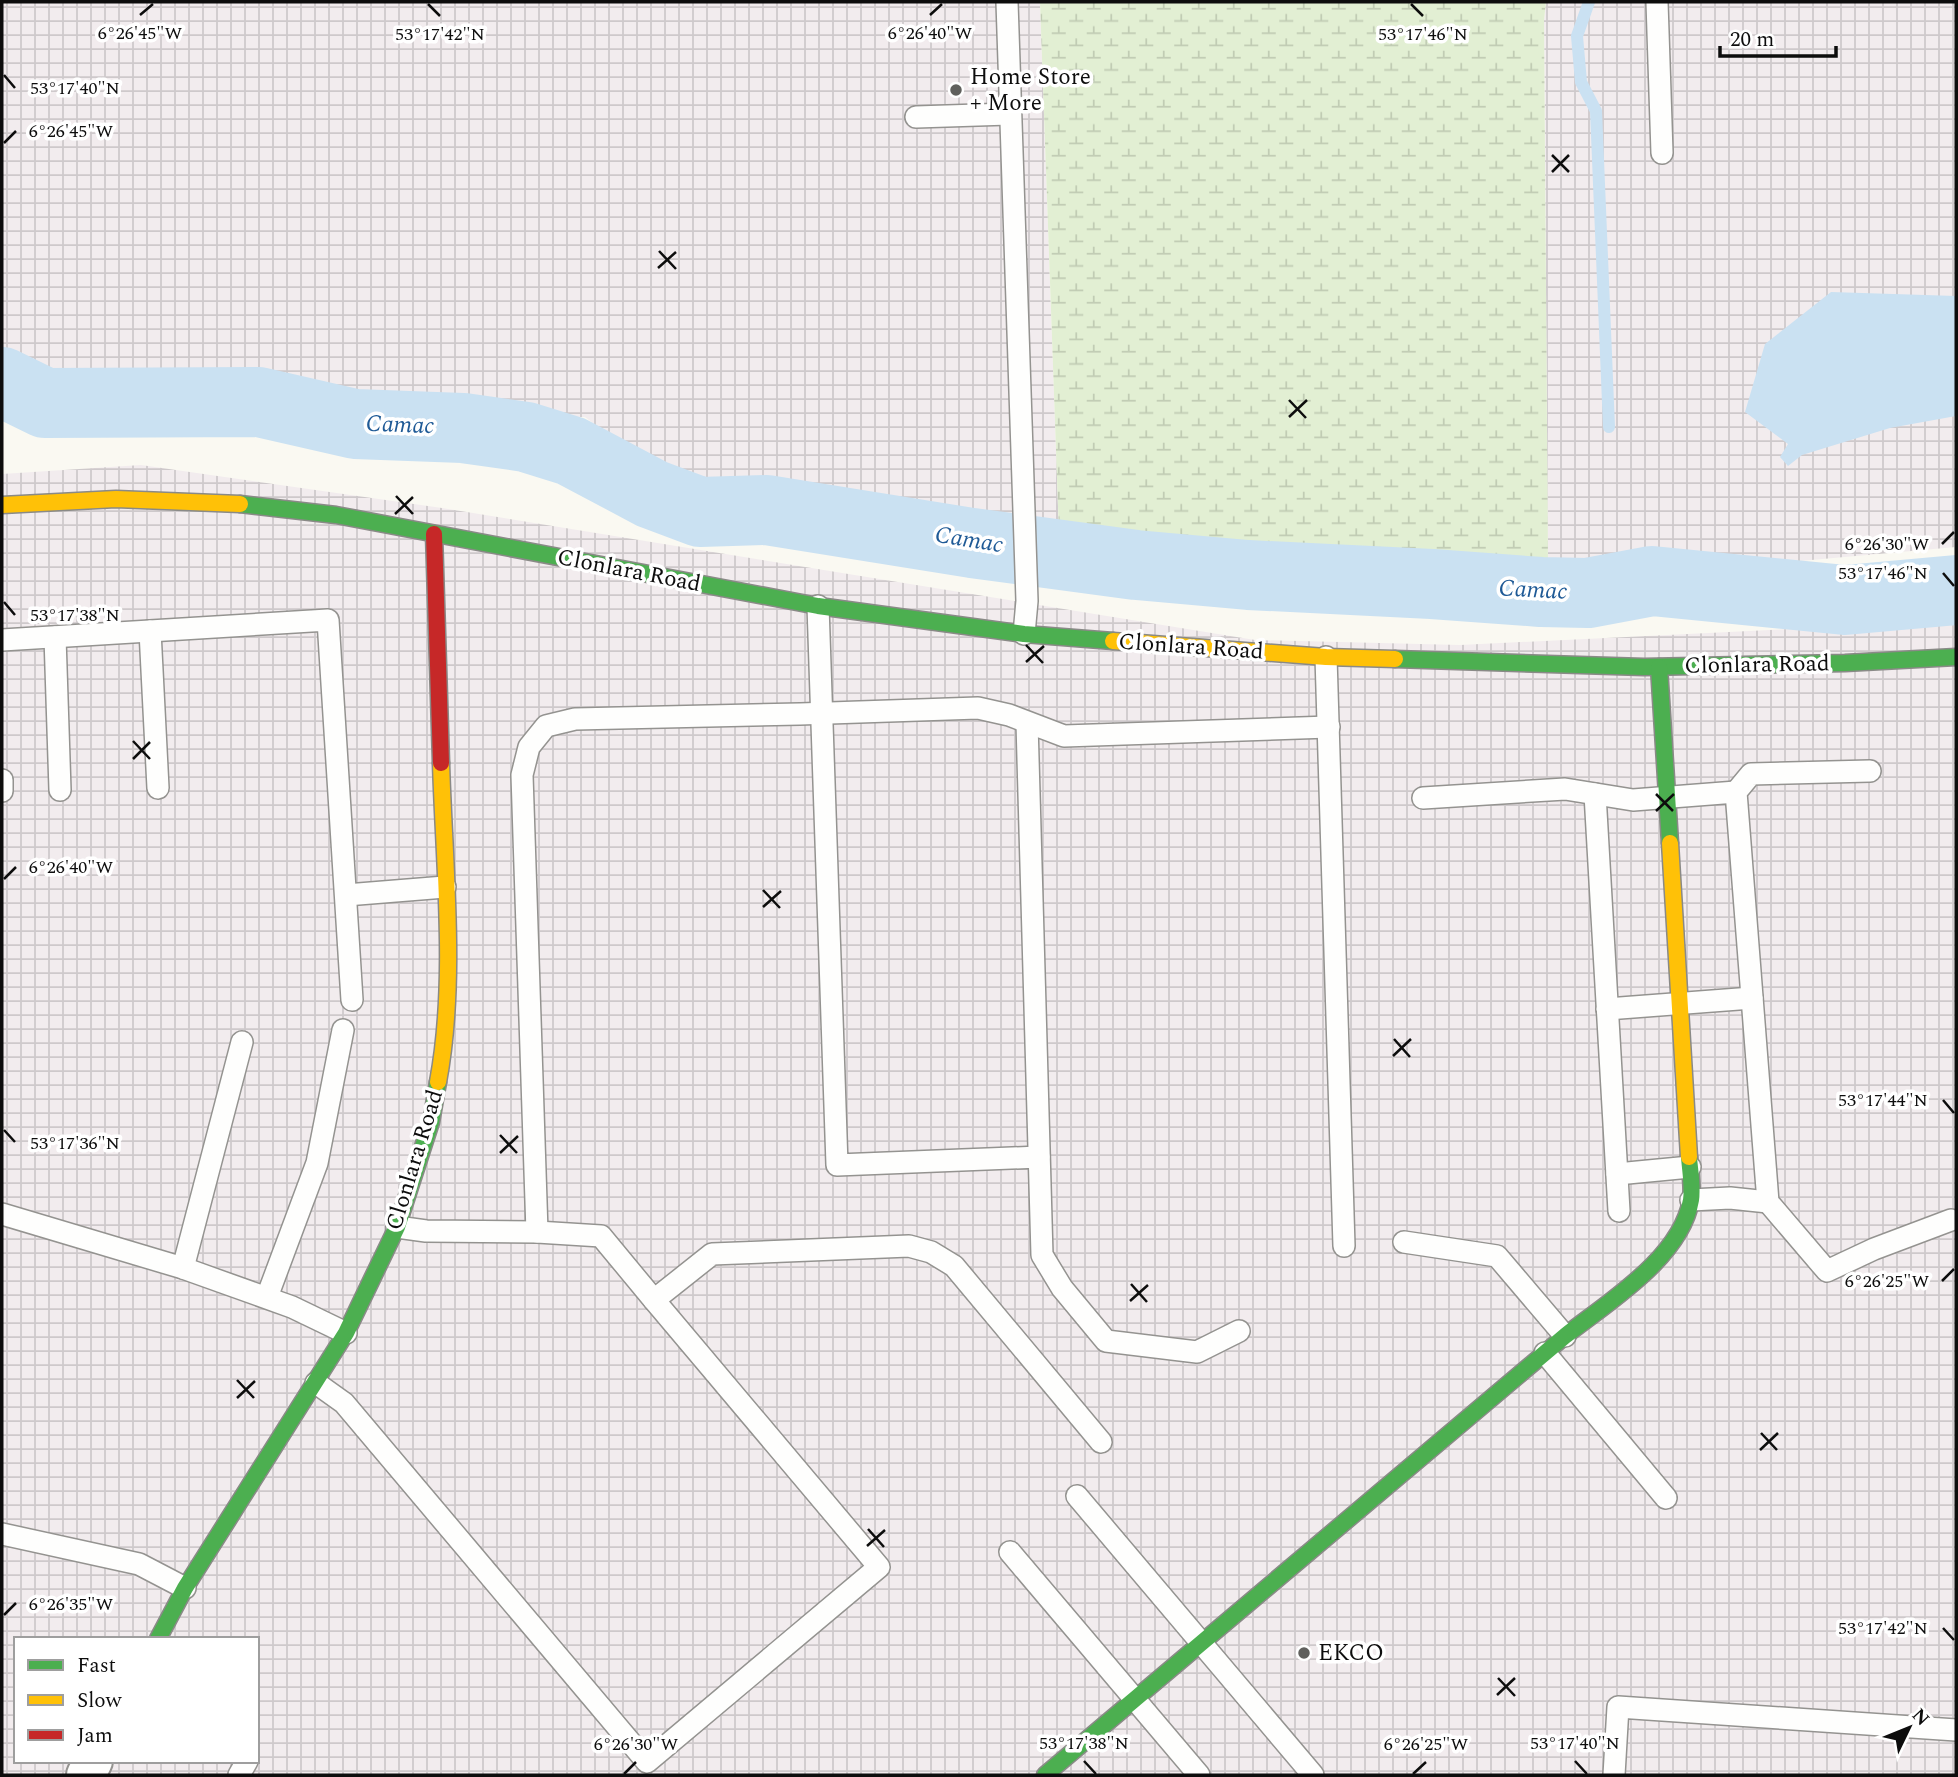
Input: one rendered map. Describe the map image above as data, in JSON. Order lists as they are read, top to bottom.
{
  "streets": {
    "street": ["Clonlara Road"]
  },
  "water": ["Camac"],
  "places": ["Home Store + More", "EKCO"],
  "legend": ["Fast", "Slow", "Jam"],
  "scale_bar": "20 m",
  "north": "top right",
  "coordinates": [
    "6°26'45\"W",
    "6°26'40\"W",
    "53°17'42\"N",
    "53°17'46\"N",
    "53°17'40\"N",
    "6°26'30\"W",
    "53°17'38\"N",
    "53°17'44\"N",
    "53°17'36\"N",
    "6°26'25\"W",
    "6°26'35\"W"
  ]
}
